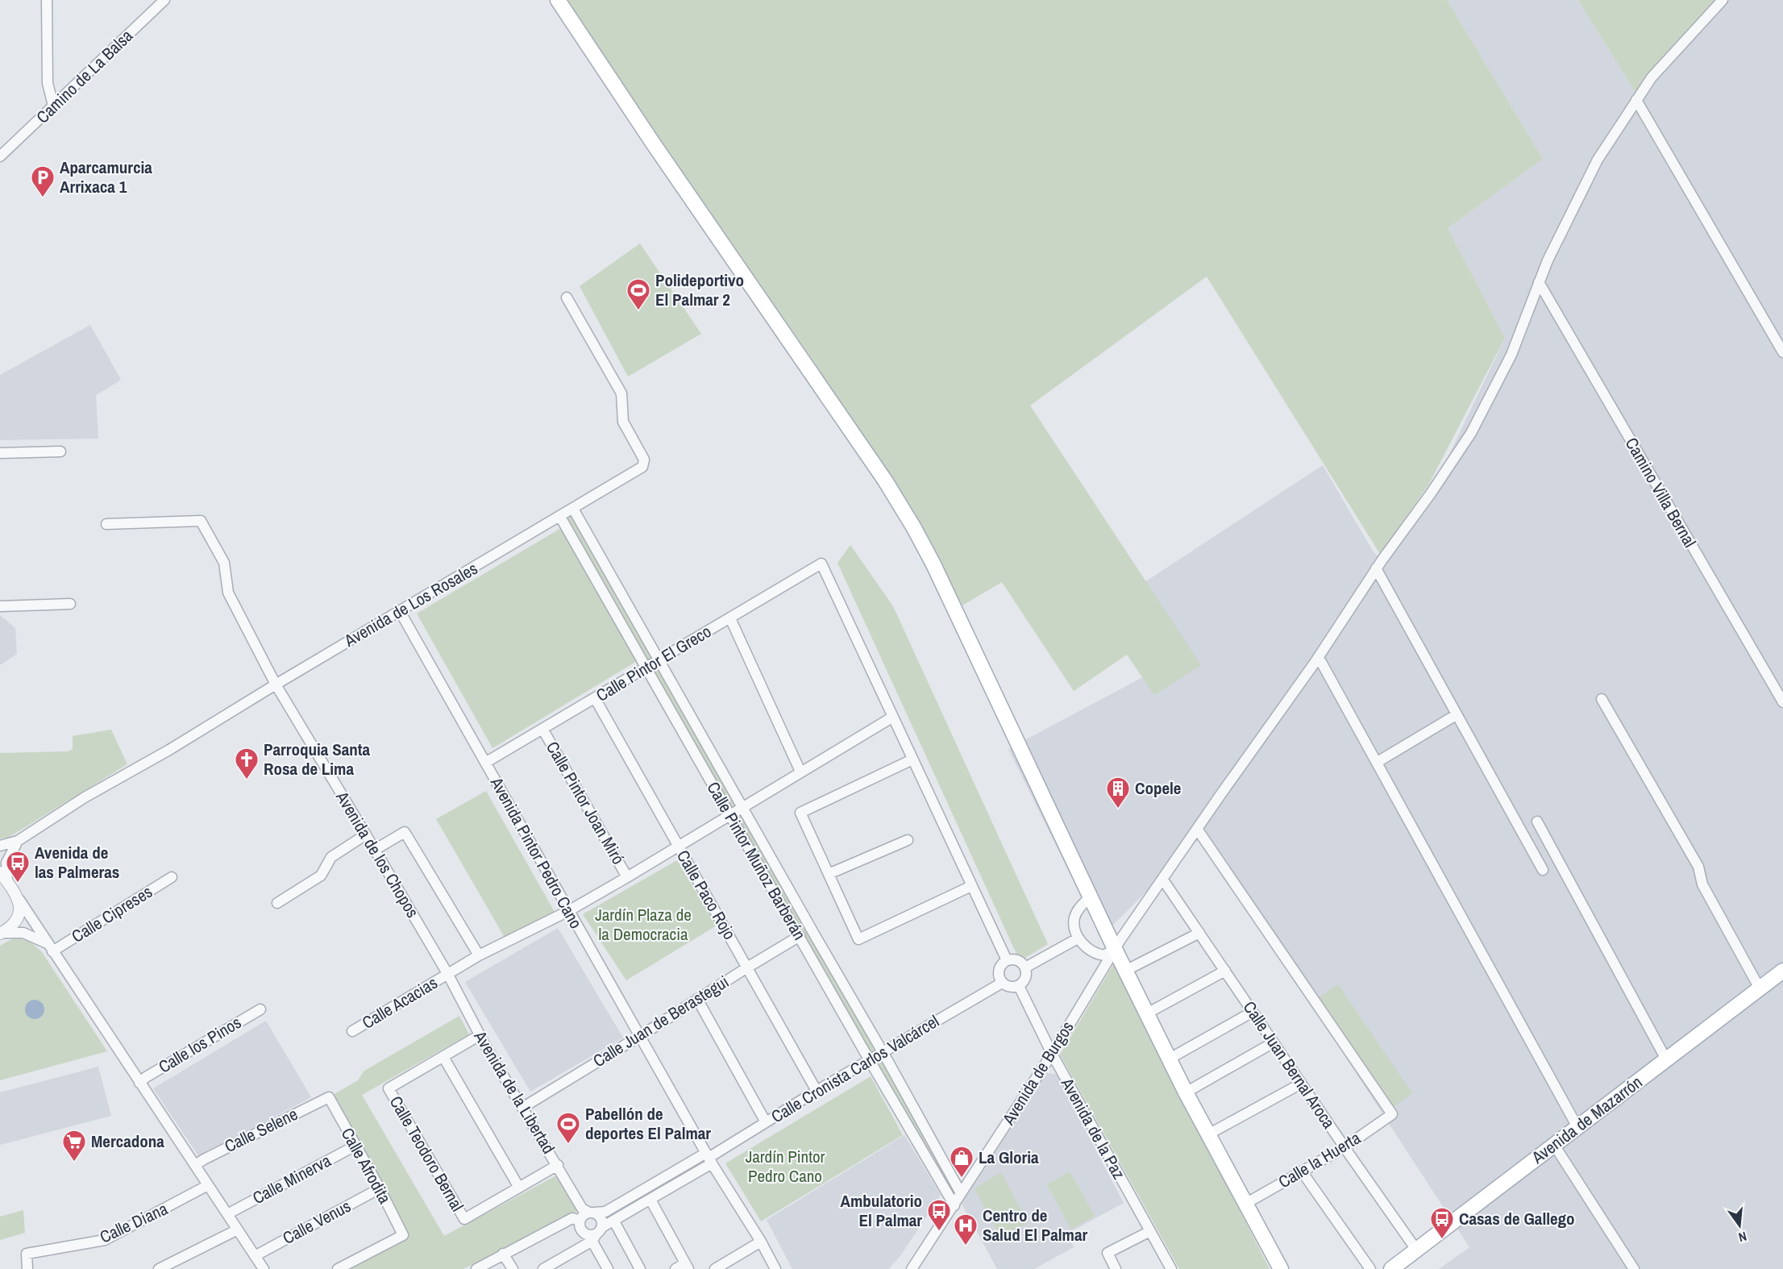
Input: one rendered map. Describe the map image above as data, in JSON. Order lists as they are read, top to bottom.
{
  "streets": {
    "main road": ["Avenida de Mazarrón"],
    "street": [
      "Camino de La Balsa",
      "Camino Villa Bernal",
      "Avenida de Los Rosales",
      "Calle Pintor El Greco",
      "Calle Pintor Joan Miró",
      "Avenida Pintor Pedro Cano",
      "Avenida de los Chopos",
      "Calle Pintor Muñoz Barberán",
      "Calle Paco Rojo",
      "Calle Cipreses",
      "Calle Acacias",
      "Calle Juan de Berastegui",
      "Calle los Pinos",
      "Calle Juan Bernal Aroca",
      "Calle Cronista Carlos Valcárcel",
      "Avenida de Burgos",
      "Avenida de la Libertad",
      "Avenida de la Paz",
      "Calle Selene",
      "Calle Teodoro Bernal",
      "Calle la Huerta",
      "Calle Afrodita",
      "Calle Minerva",
      "Calle Venus",
      "Calle Diana"
    ]
  },
  "crossings": [
    ["Camino Villa Bernal", "Avenida de Burgos"],
    ["Avenida de Los Rosales", "Avenida Pintor Pedro Cano"],
    ["Avenida de Los Rosales", "Avenida de los Chopos"],
    ["Avenida de Los Rosales", "Calle Pintor Muñoz Barberán"],
    ["Calle Pintor El Greco", "Calle Pintor Joan Miró"],
    ["Calle Pintor El Greco", "Avenida Pintor Pedro Cano"],
    ["Calle Pintor El Greco", "Calle Pintor Muñoz Barberán"],
    ["Calle Pintor El Greco", "Calle Paco Rojo"],
    ["Calle Pintor El Greco", "Calle Acacias"],
    ["Calle Pintor Joan Miró", "Calle Acacias"],
    ["Avenida Pintor Pedro Cano", "Calle Acacias"],
    ["Avenida Pintor Pedro Cano", "Calle Juan de Berastegui"],
    ["Avenida Pintor Pedro Cano", "Calle Cronista Carlos Valcárcel"],
    ["Avenida de los Chopos", "Calle Acacias"],
    ["Avenida de los Chopos", "Avenida de la Libertad"],
    ["Calle Pintor Muñoz Barberán", "Calle Acacias"],
    ["Calle Pintor Muñoz Barberán", "Calle Juan de Berastegui"],
    ["Calle Pintor Muñoz Barberán", "Calle Cronista Carlos Valcárcel"],
    ["Calle Pintor Muñoz Barberán", "Avenida de Burgos"],
    ["Calle Paco Rojo", "Calle Acacias"],
    ["Calle Paco Rojo", "Calle Juan de Berastegui"],
    ["Calle Paco Rojo", "Calle Cronista Carlos Valcárcel"],
    ["Calle Acacias", "Avenida de la Libertad"],
    ["Calle Juan de Berastegui", "Avenida de la Libertad"],
    ["Calle Juan Bernal Aroca", "Avenida de Burgos"],
    ["Calle Juan Bernal Aroca", "Avenida de Mazarrón"],
    ["Calle Juan Bernal Aroca", "Calle la Huerta"],
    ["Calle Cronista Carlos Valcárcel", "Avenida de la Libertad"],
    ["Calle Cronista Carlos Valcárcel", "Avenida de la Paz"],
    ["Avenida de Burgos", "Avenida de la Paz"],
    ["Avenida de Burgos", "Calle la Huerta"],
    ["Calle Selene", "Calle Afrodita"],
    ["Calle Afrodita", "Calle Minerva"],
    ["Calle Afrodita", "Calle Venus"]
  ],
  "parks": ["Jardín Plaza de la Democracia", "Jardín Pintor Pedro Cano"],
  "places": {
    "parking": ["Aparcamurcia Arrixaca 1"],
    "sports": ["Polideportivo El Palmar 2", "Pabellón de deportes El Palmar"],
    "church": ["Parroquia Santa Rosa de Lima"],
    "building": ["Copele"],
    "bus stop": ["Avenida de las Palmeras", "Ambulatorio El Palmar", "Casas de Gallego"],
    "supermarket": ["Mercadona"],
    "shop": ["La Gloria"],
    "hospital": ["Centro de Salud El Palmar"]
  },
  "north": "bottom"
}
